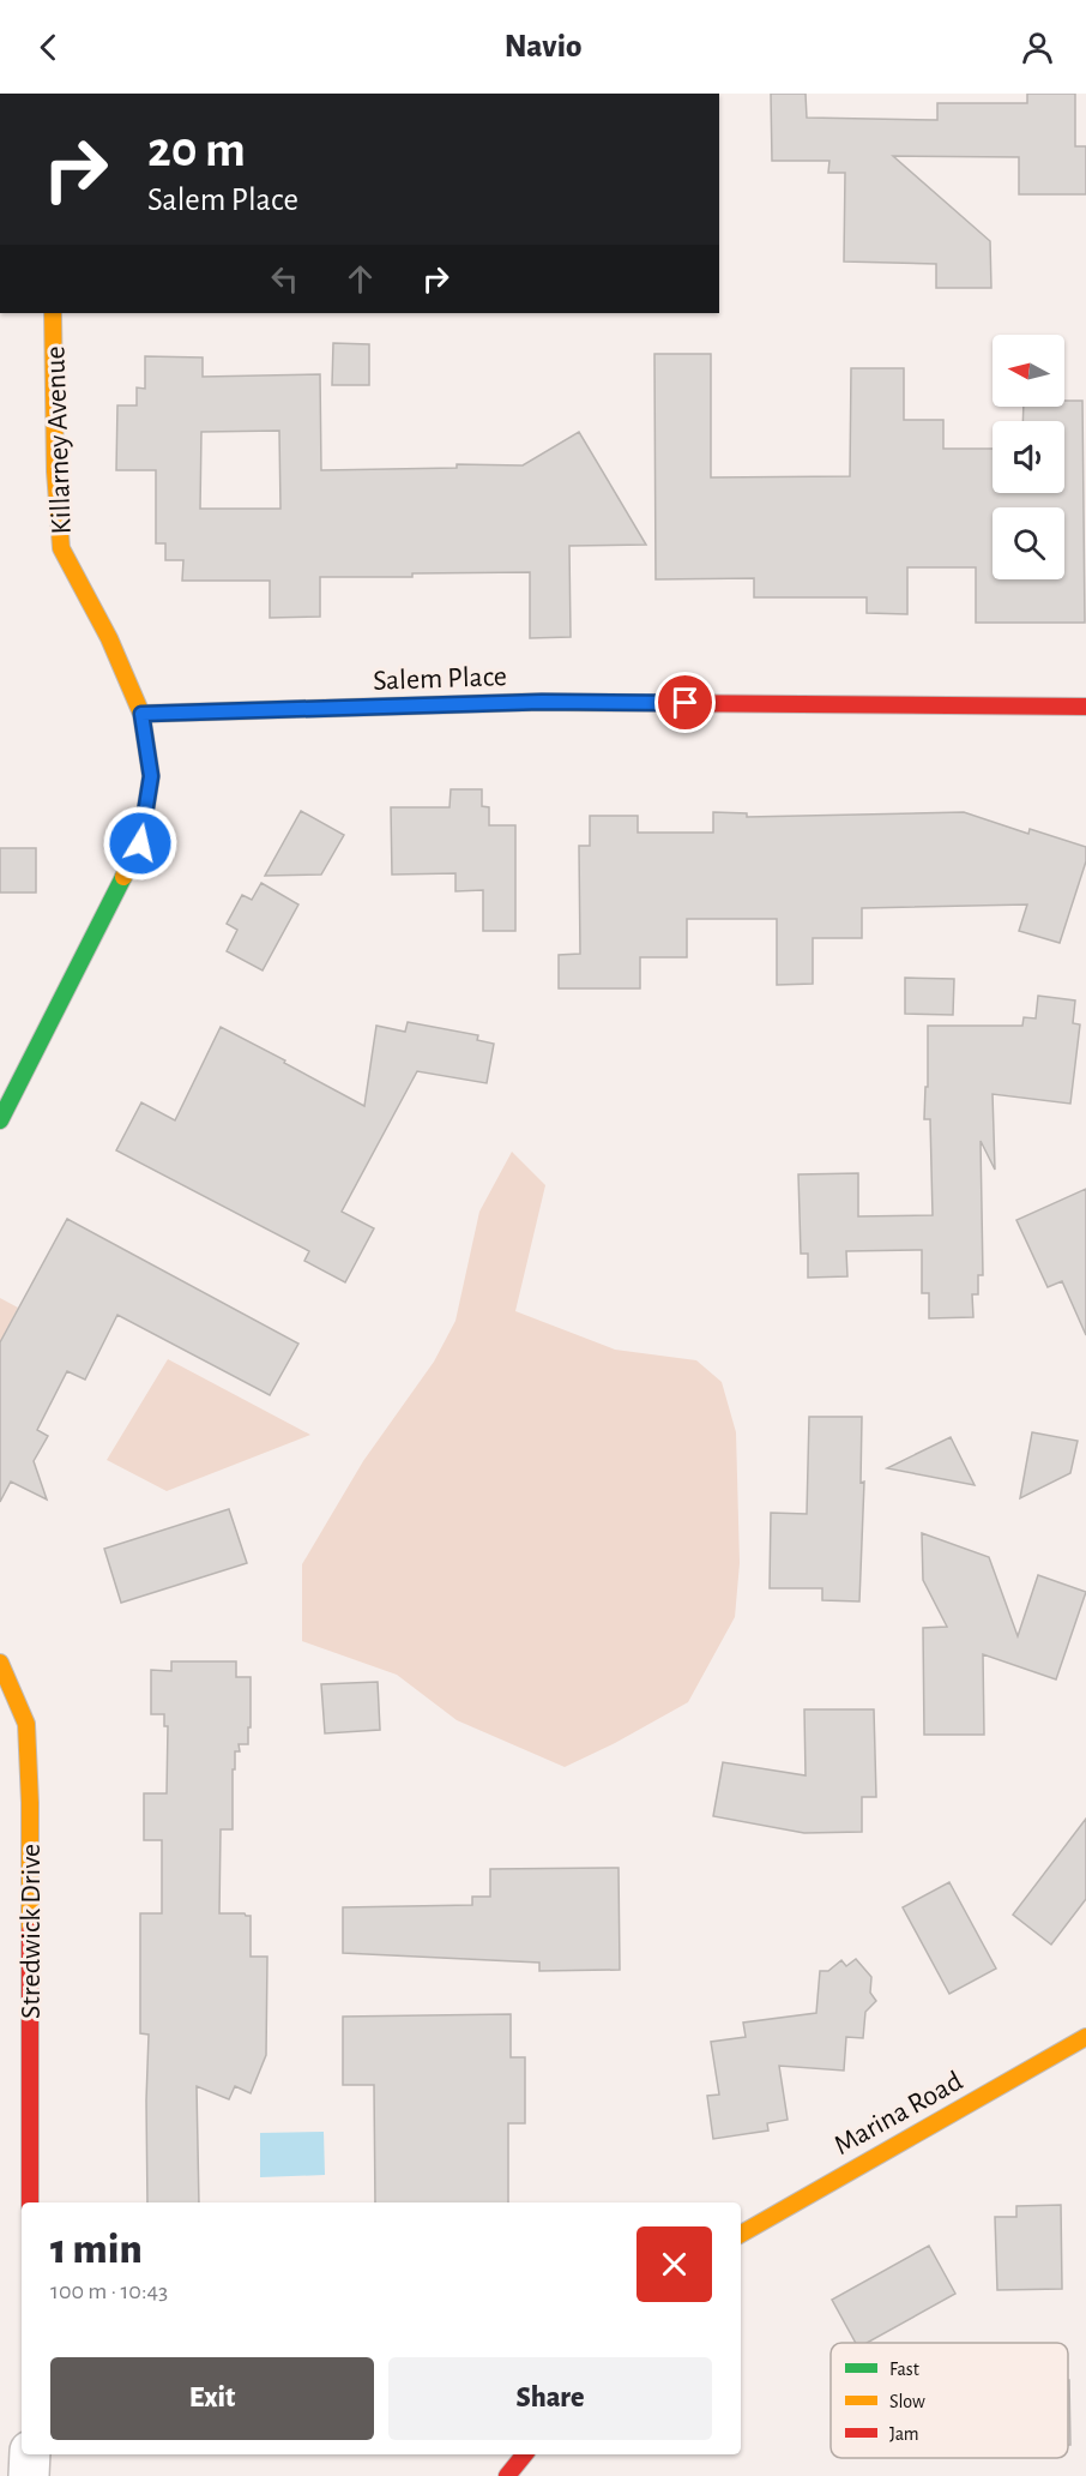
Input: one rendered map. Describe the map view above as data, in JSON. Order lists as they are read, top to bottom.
{
  "streets": {
    "street": [
      "Killarney Avenue",
      "Salem Place",
      "Stredwick Drive",
      "Marina Road"
    ]
  },
  "crossings": [
    ["Killarney Avenue", "Salem Place"]
  ],
  "legend": ["Fast", "Slow", "Jam"],
  "north": "left",
  "page": {
    "header": "Navio",
    "turn": ["20 m", "Salem Place"],
    "heading": ["1 min", "100 m · 10:43"],
    "buttons": ["Exit", "Share"]
  }
}
